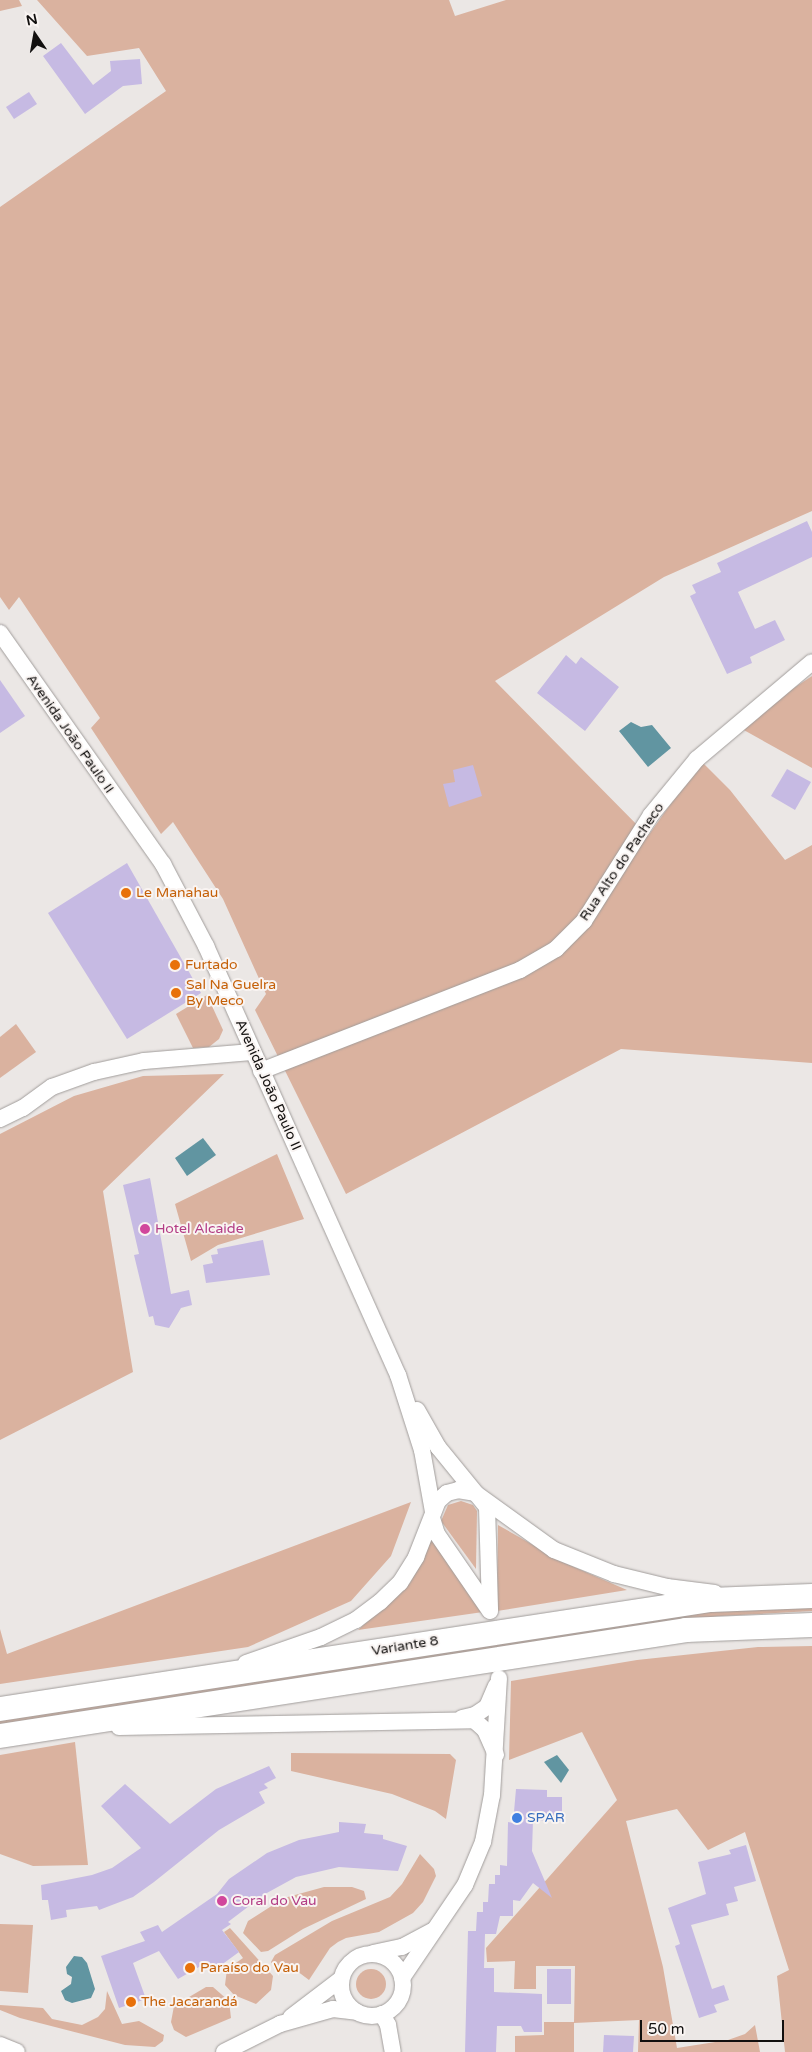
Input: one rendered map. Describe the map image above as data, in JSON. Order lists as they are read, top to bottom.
{
  "streets": {
    "main road": ["Variante 8"],
    "street": ["Avenida João Paulo II", "Rua Alto do Pacheco"]
  },
  "crossings": [
    ["Avenida João Paulo II", "Rua Alto do Pacheco"]
  ],
  "places": [
    "Le Manahau",
    "Furtado",
    "Sal Na Guelra By Meco",
    "Hotel Alcaide",
    "SPAR",
    "Coral do Vau",
    "Paraíso do Vau",
    "The Jacarandá"
  ],
  "scale_bar": "50 m",
  "north": "top"
}
